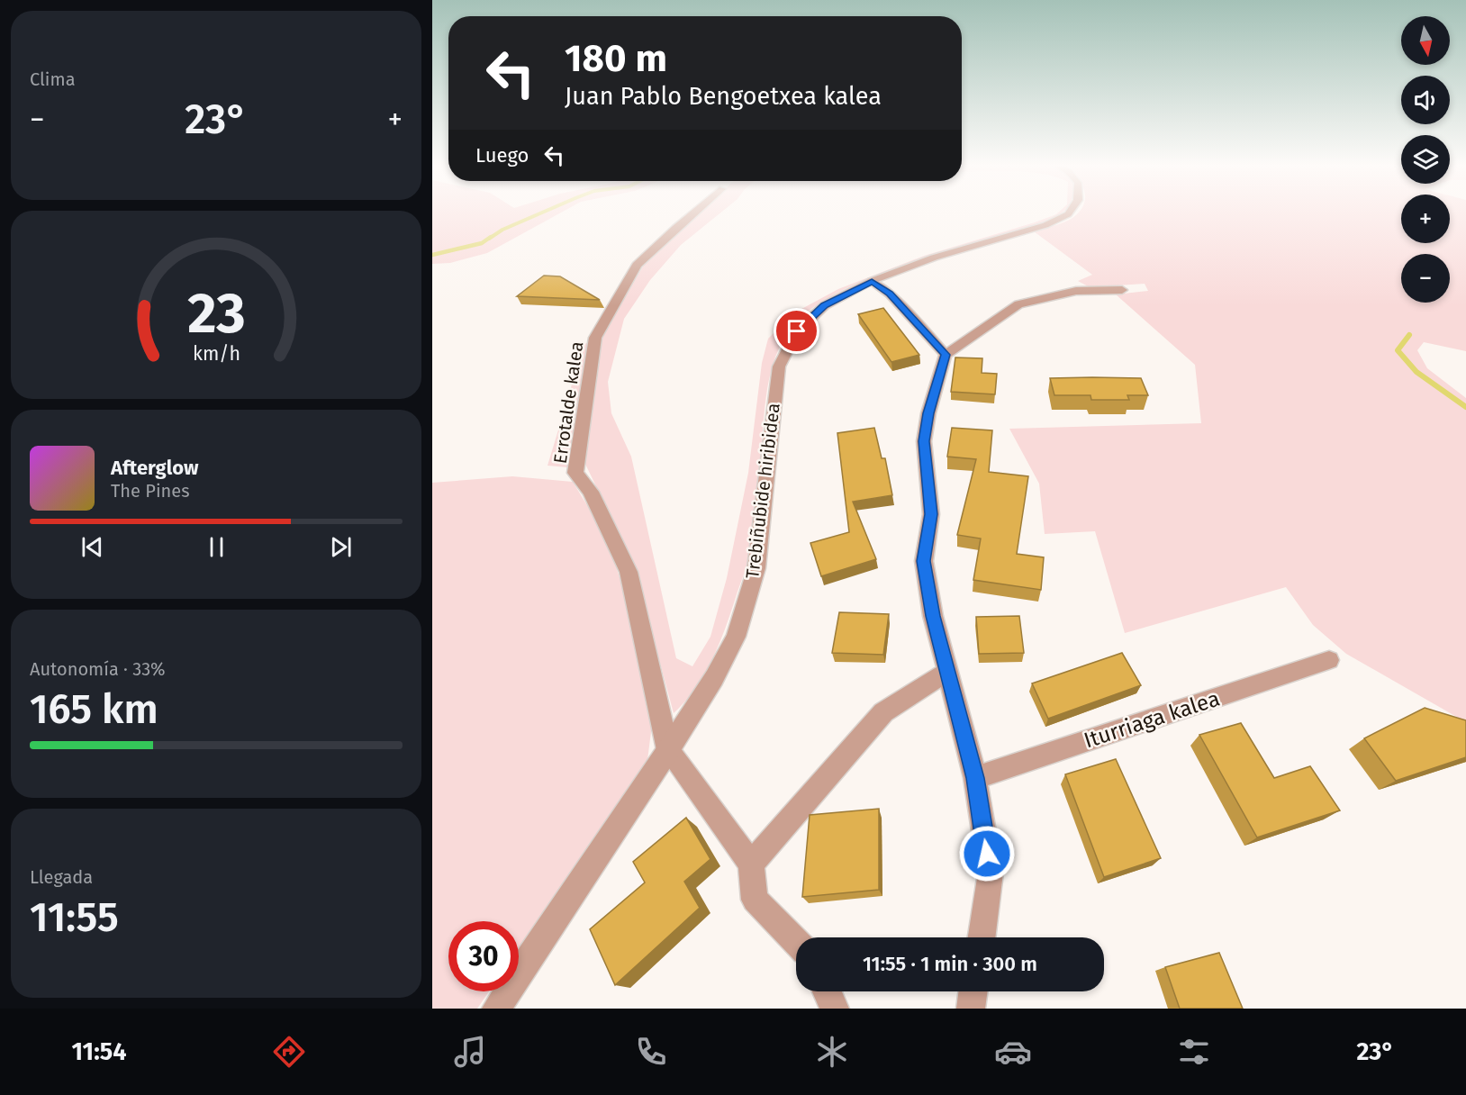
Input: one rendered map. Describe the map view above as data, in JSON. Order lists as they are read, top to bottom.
{
  "streets": {
    "street": ["Errotalde kalea", "Trebiñubide hiribidea", "Iturriaga kalea"]
  },
  "crossings": [
    ["Errotalde kalea", "Trebiñubide hiribidea"]
  ],
  "north": "bottom",
  "page": {
    "tile": [
      "Clima",
      ["Autonomía · 33%", "165 km"],
      ["Llegada", "11:55"]
    ],
    "map_buttons": ["+", "−"],
    "turn": ["180 m", "Juan Pablo Bengoetxea kalea"],
    "heat": ["−", "23°", "+"],
    "then": "Luego",
    "song": ["Afterglow", "The Pines"],
    "limit": "30",
    "trip": "11:55 · 1 min · 300 m",
    "tabs": ["11:54", "23°"],
    "gauge": ["23", "km/h"]
  }
}
